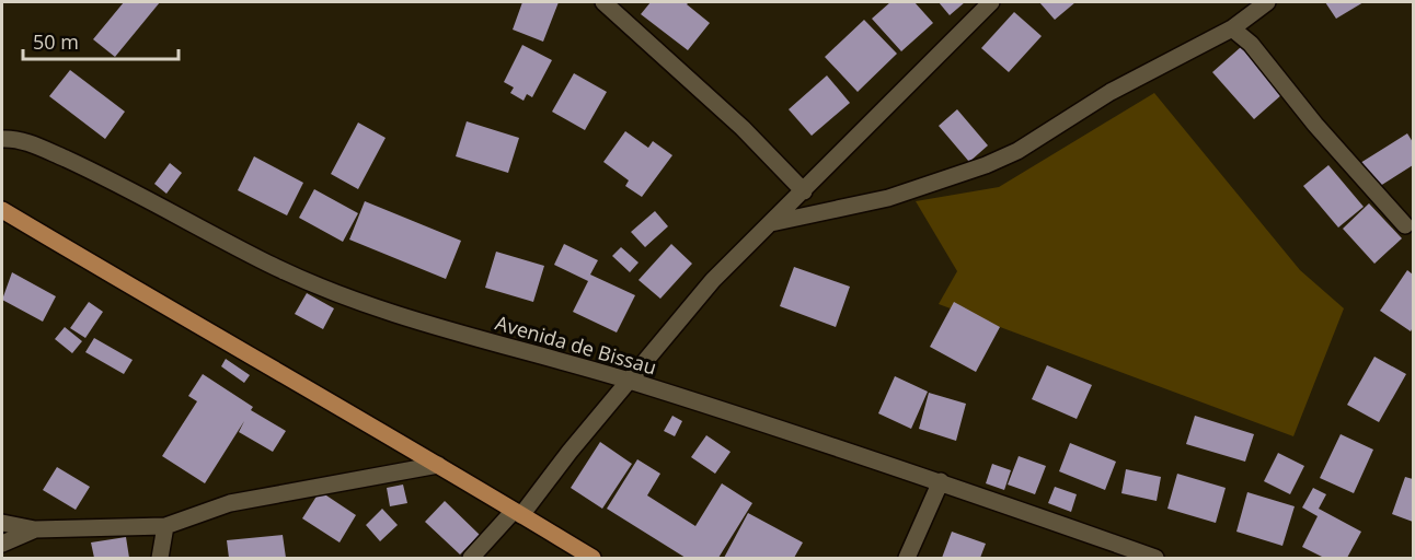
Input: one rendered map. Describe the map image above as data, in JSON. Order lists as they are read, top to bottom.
{
  "streets": {
    "street": ["Avenida de Bissau"]
  },
  "scale_bar": "50 m"
}
